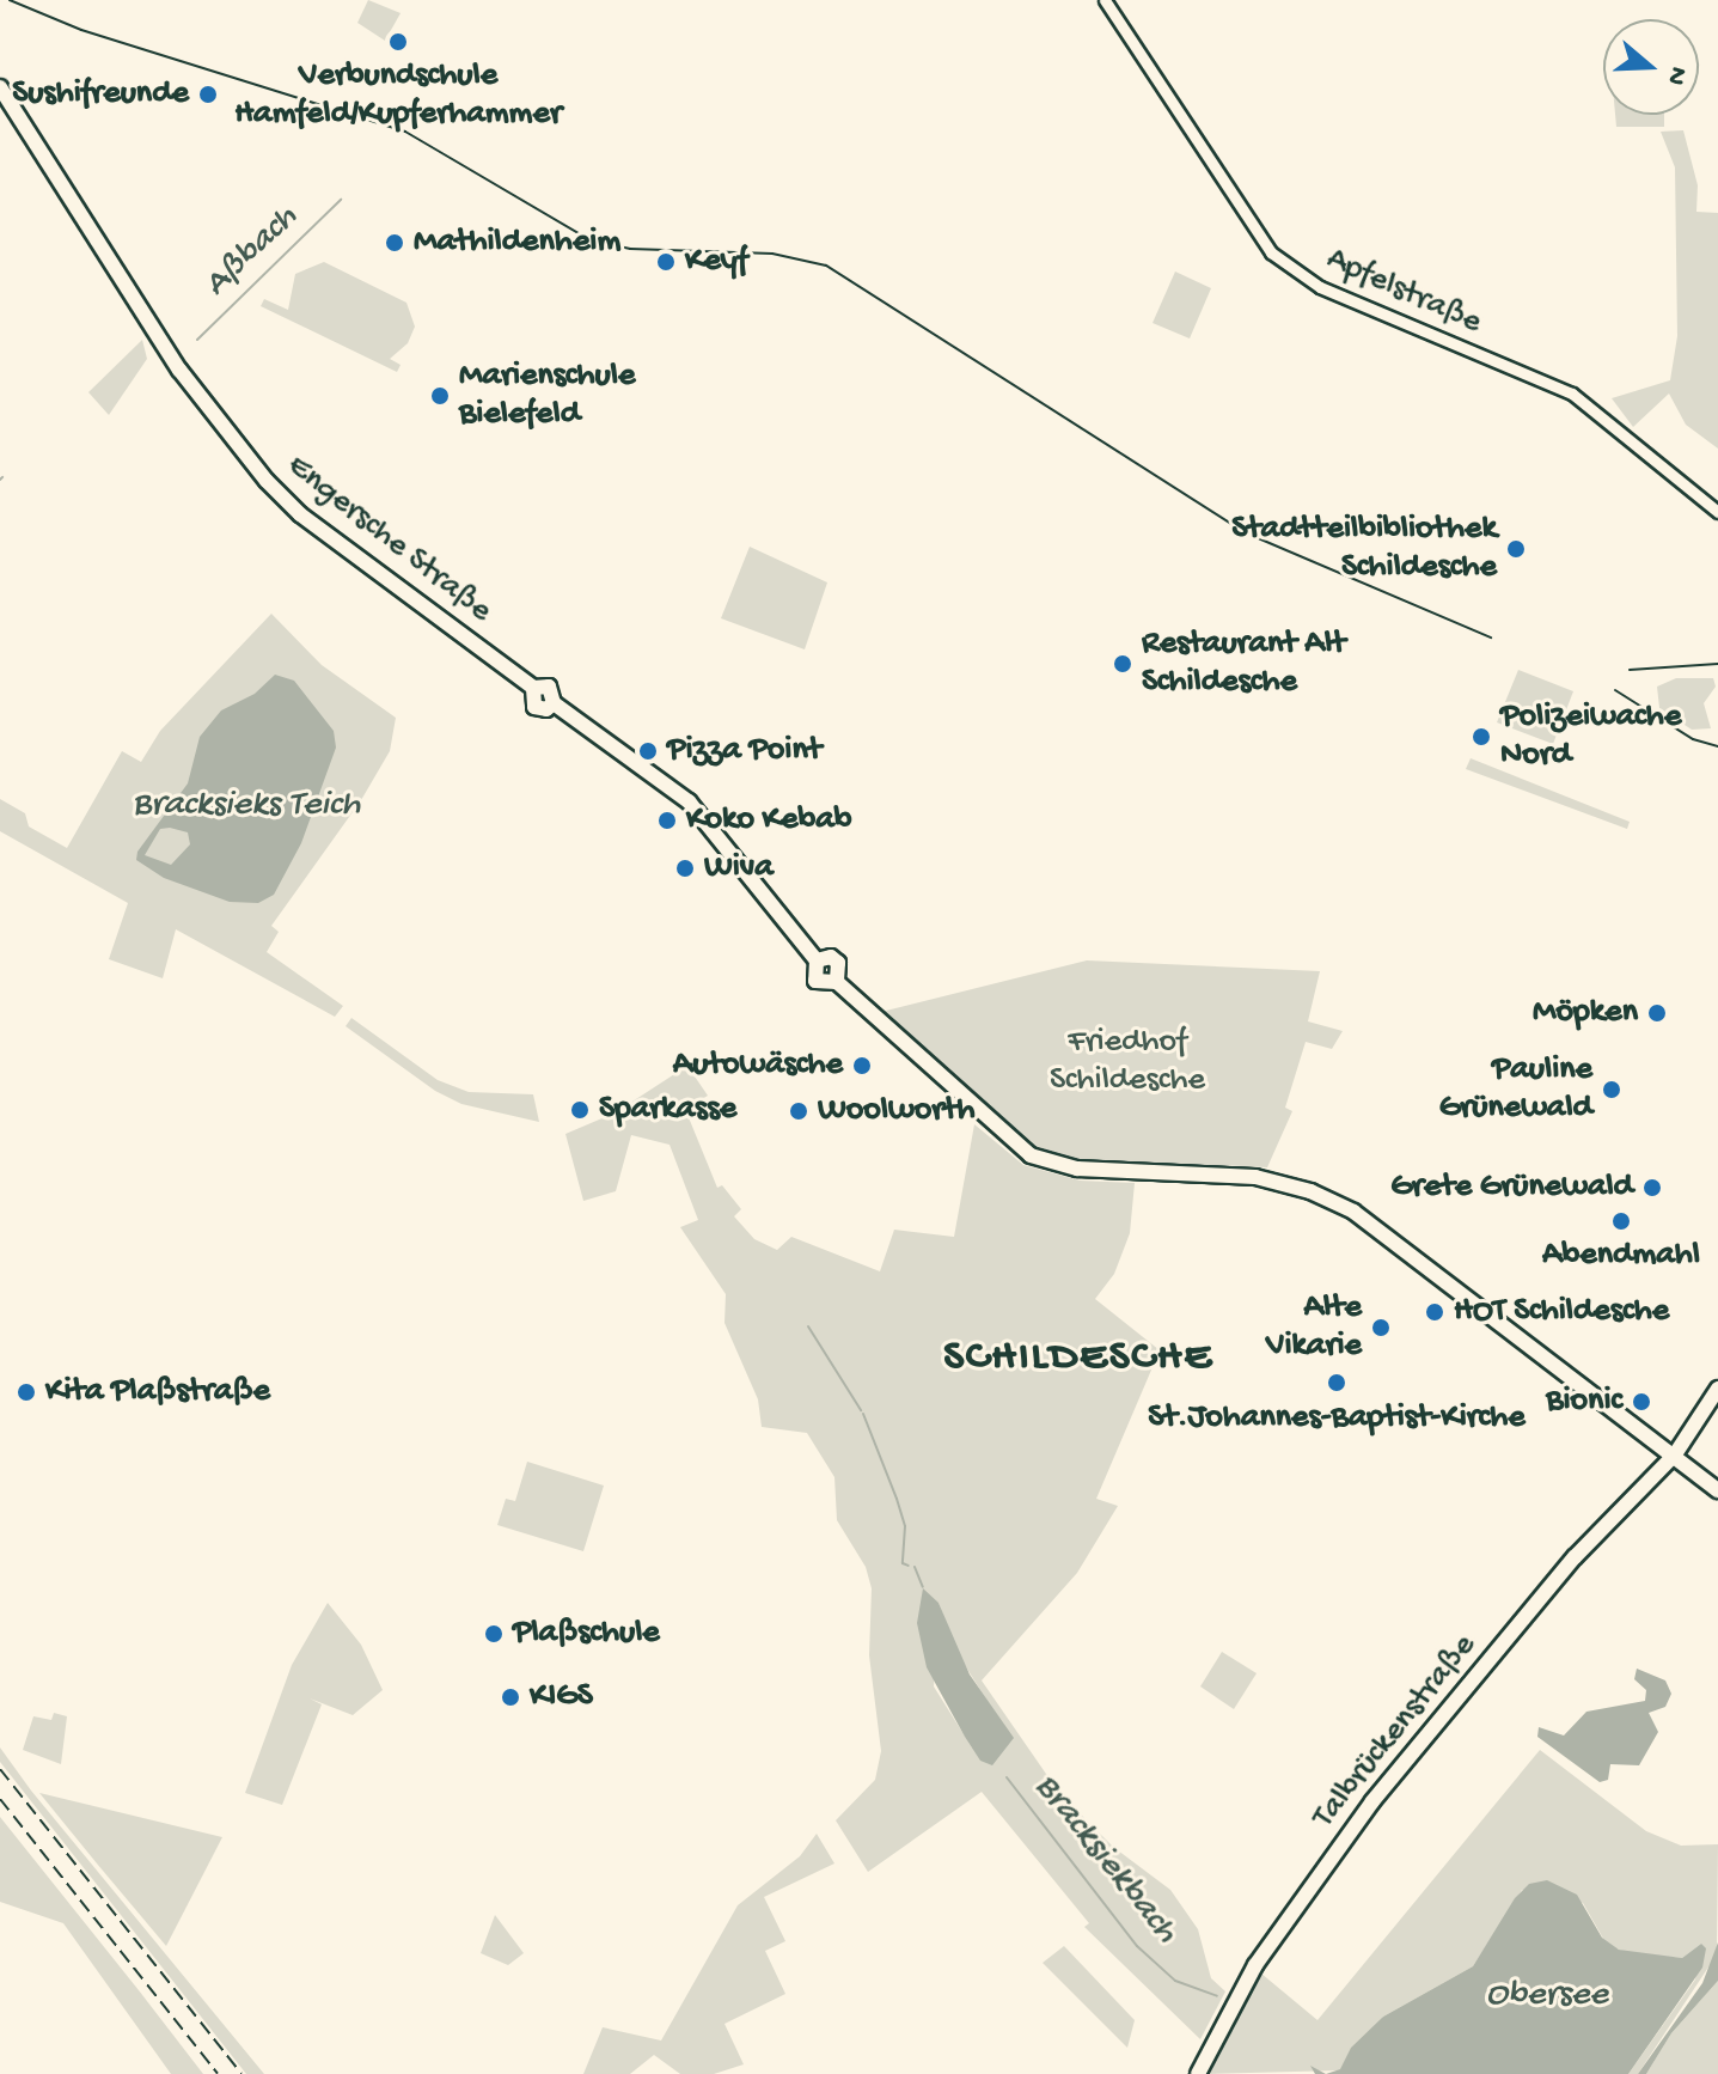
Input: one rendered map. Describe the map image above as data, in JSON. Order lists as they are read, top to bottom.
{
  "streets": {
    "main road": ["Engersche Straße", "Talbrückenstraße"],
    "street": ["Apfelstraße"]
  },
  "crossings": [
    ["Engersche Straße", "Talbrückenstraße"]
  ],
  "districts": ["SCHILDESCHE"],
  "water": [
    "Aßbach",
    "Bracksieks Teich",
    "Bracksiekbach",
    "Obersee"
  ],
  "parks": ["Friedhof Schildesche"],
  "places": [
    "Verbundschule Hamfeld/Kupferhammer",
    "Sushifreunde",
    "Mathildenheim",
    "Keyf",
    "Marienschule Bielefeld",
    "Stadtteilbibliothek Schildesche",
    "Restaurant Alt Schildesche",
    "Polizeiwache Nord",
    "Pizza Point",
    "Koko Kebab",
    "Wiva",
    "Möpken",
    "Autowäsche",
    "Pauline Grünewald",
    "Sparkasse",
    "Woolworth",
    "Grete Grünewald",
    "Abendmahl",
    "HOT Schildesche",
    "Alte Vikarie",
    "St.Johannes-Baptist-Kirche",
    "Kita Plaßstraße",
    "Bionic",
    "Plaßschule",
    "KIGS"
  ],
  "north": "right"
}
